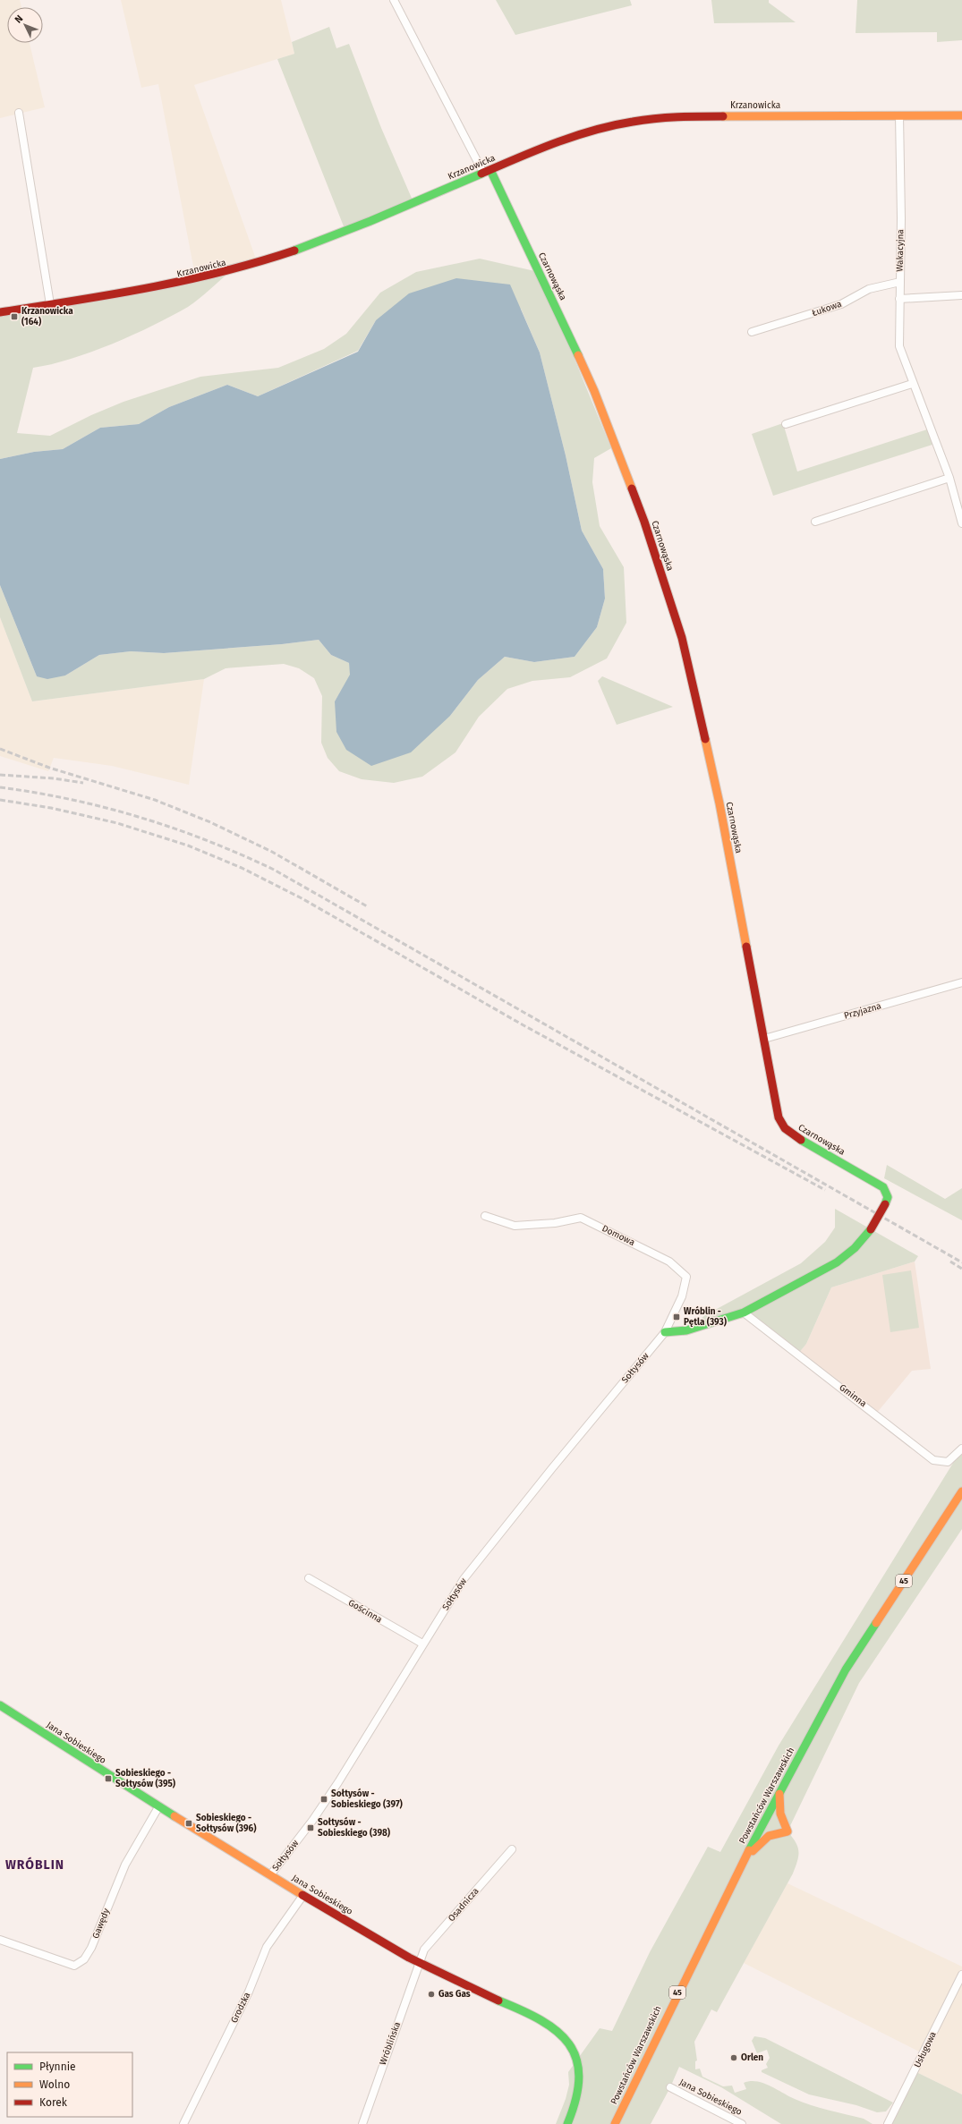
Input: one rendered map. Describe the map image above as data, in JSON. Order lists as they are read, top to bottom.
{
  "streets": {
    "street": [
      "Krzanowicka",
      "Wakacyjna",
      "Czarnowąska",
      "Łukowa",
      "Przyjazna",
      "Domowa",
      "Sołtysów",
      "Gminna",
      "45",
      "Gościnna",
      "Jana Sobieskiego",
      "Powstańców Warszawskich",
      "Osadnicza",
      "Gawędy",
      "Grodzka",
      "Wróblińska",
      "Usługowa"
    ]
  },
  "crossings": [
    ["Krzanowicka", "Wakacyjna"],
    ["Krzanowicka", "Czarnowąska"],
    ["Wakacyjna", "Łukowa"],
    ["Czarnowąska", "Przyjazna"],
    ["Czarnowąska", "Domowa"],
    ["Czarnowąska", "Sołtysów"],
    ["Czarnowąska", "Gminna"],
    ["Domowa", "Sołtysów"],
    ["Sołtysów", "Gościnna"],
    ["Sołtysów", "Jana Sobieskiego"],
    ["Jana Sobieskiego", "Osadnicza"],
    ["Jana Sobieskiego", "Gawędy"],
    ["Jana Sobieskiego", "Grodzka"],
    ["Jana Sobieskiego", "Wróblińska"],
    ["Osadnicza", "Wróblińska"]
  ],
  "districts": ["WRÓBLIN"],
  "places": {
    "transit": [
      "Krzanowicka (164)",
      "Wróblin - Pętla (393)",
      "Sobieskiego - Sołtysów (395)",
      "Sołtysów - Sobieskiego (397)",
      "Sobieskiego - Sołtysów (396)",
      "Sołtysów - Sobieskiego (398)"
    ],
    "other": ["Gas Gas", "Orlen"]
  },
  "legend": ["Płynnie", "Wolno", "Korek"],
  "north": "top left"
}
